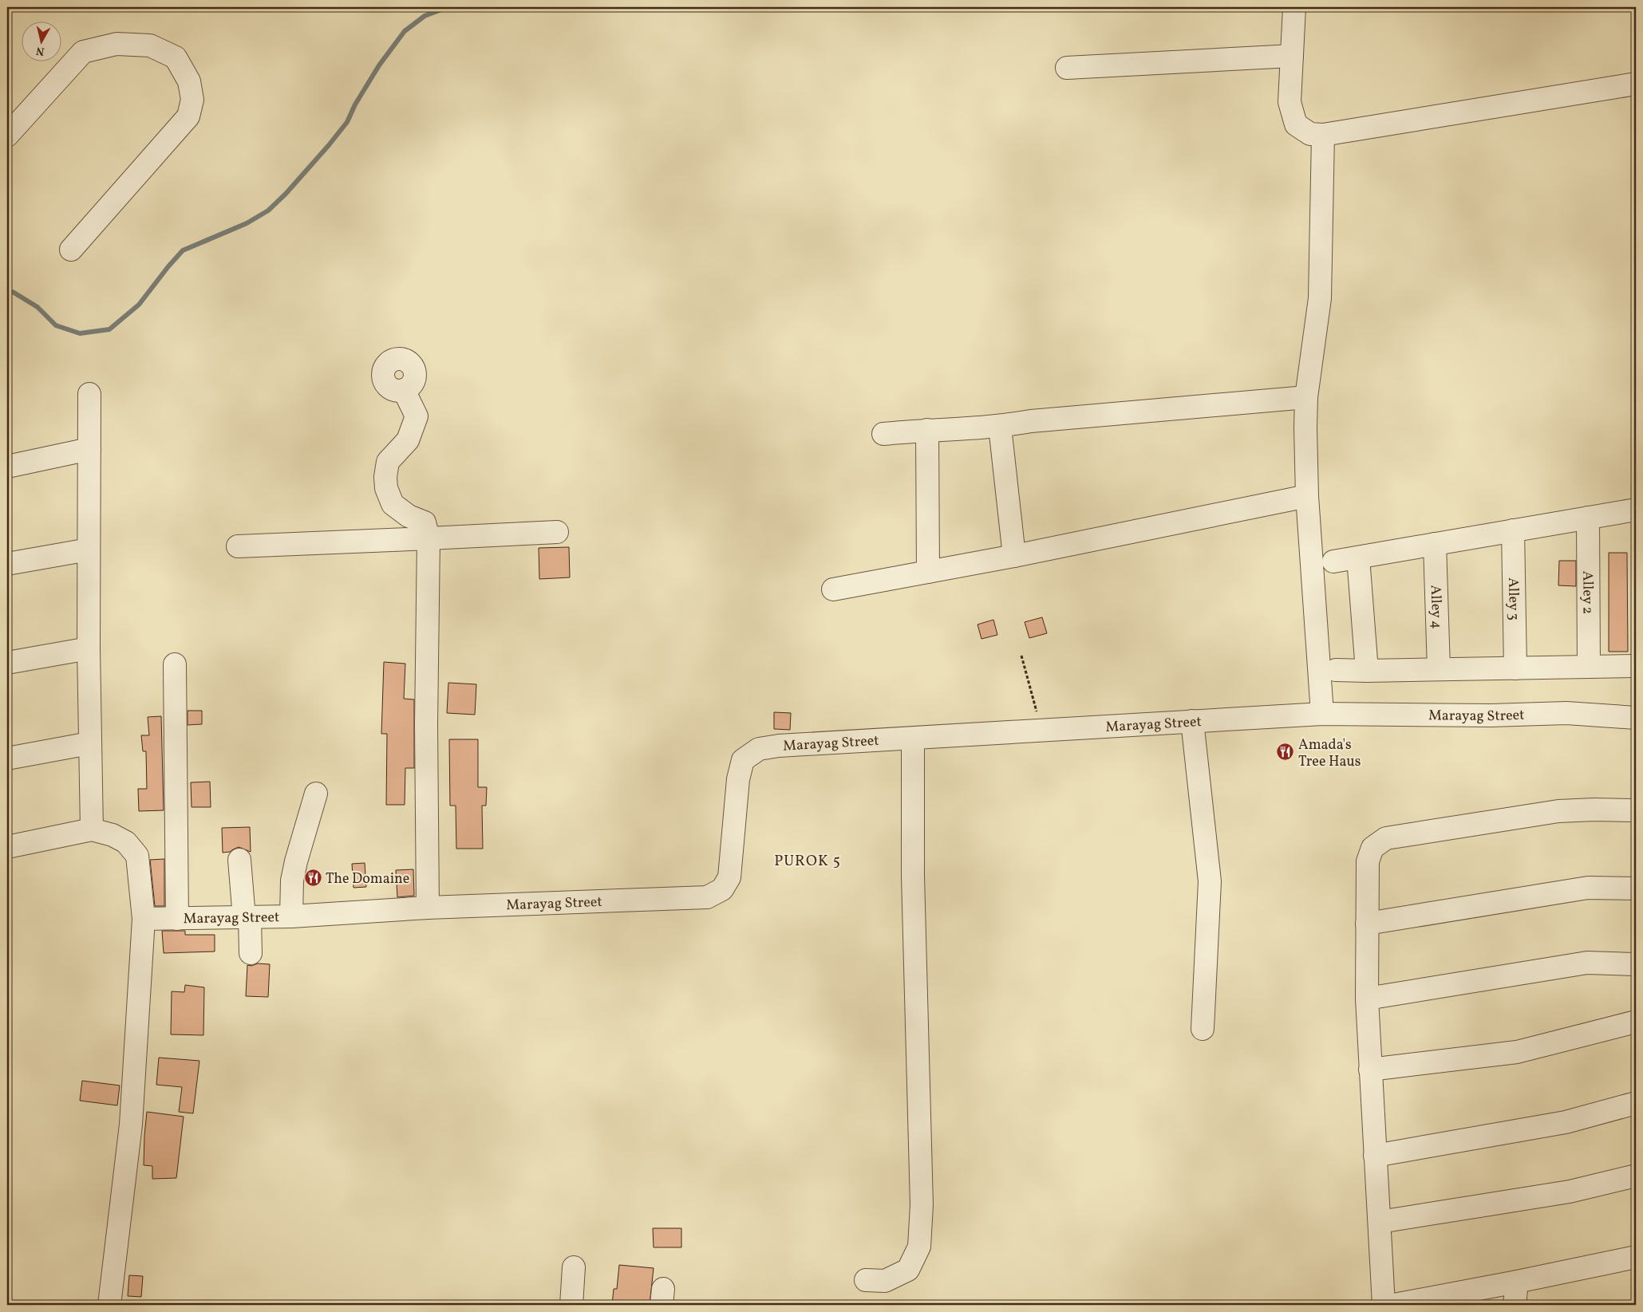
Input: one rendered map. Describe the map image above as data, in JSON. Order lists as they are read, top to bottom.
{
  "streets": {
    "street": [
      "Alley 2",
      "Alley 3",
      "Alley 4",
      "Marayag Street"
    ]
  },
  "districts": ["PUROK 5"],
  "places": {
    "restaurant": ["Amada's Tree Haus", "The Domaine"]
  },
  "north": "bottom"
}
